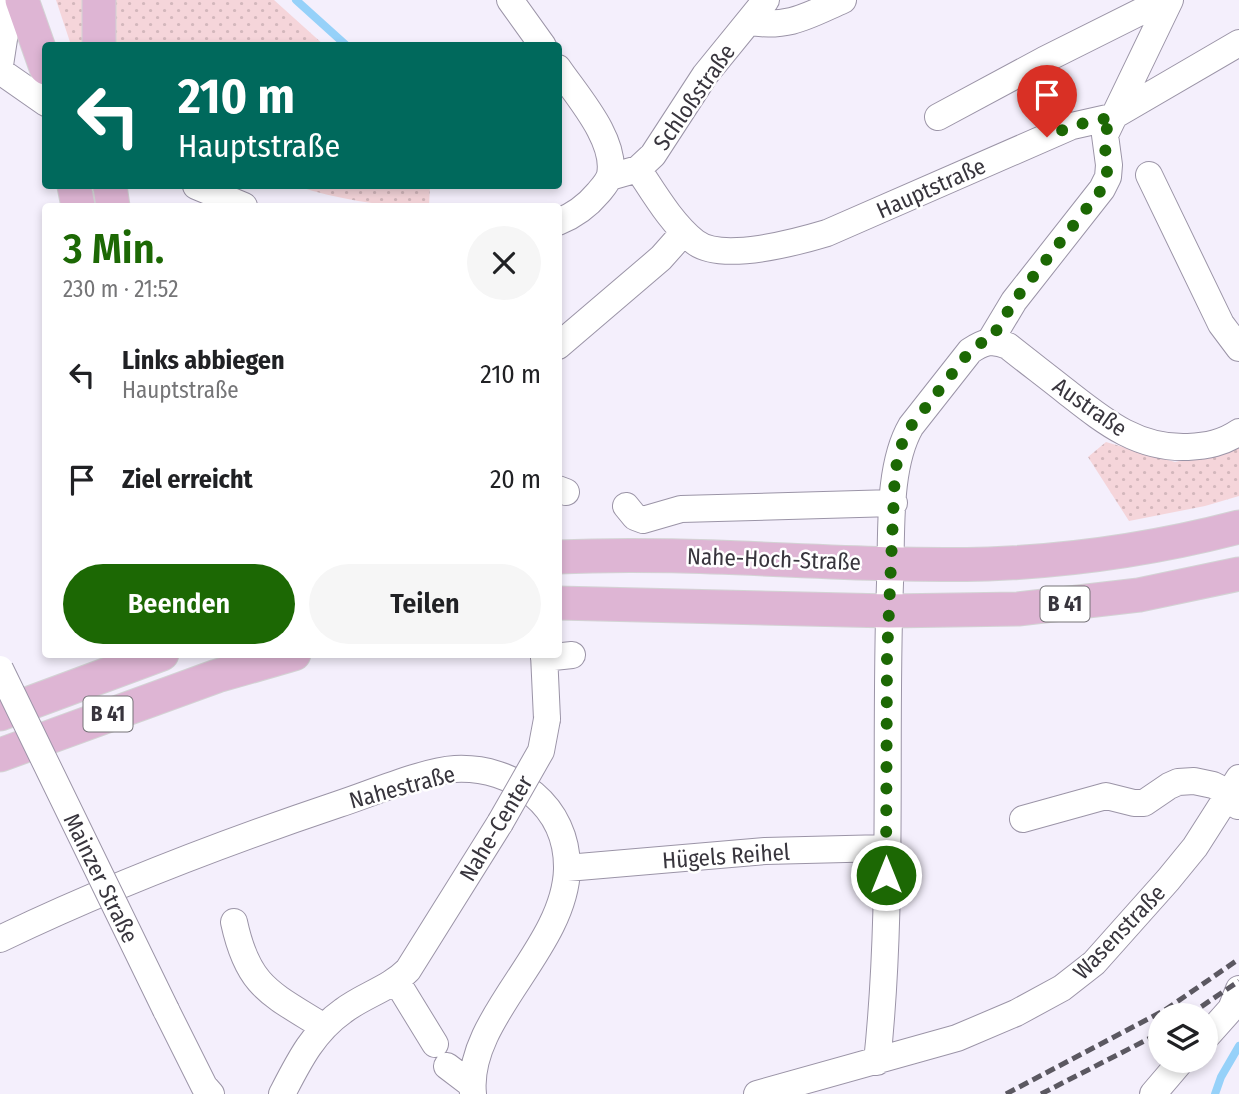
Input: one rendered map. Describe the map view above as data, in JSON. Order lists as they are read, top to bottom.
{
  "streets": {
    "main road": ["Nahe-Hoch-Straße", "B 41"],
    "street": [
      "Schloßstraße",
      "Hauptstraße",
      "Austraße",
      "Nahestraße",
      "Nahe-Center",
      "Hügels Reihel",
      "Mainzer Straße",
      "Wasenstraße"
    ]
  },
  "crossings": [
    ["Schloßstraße", "Hauptstraße"],
    ["Nahestraße", "Hügels Reihel"]
  ],
  "page": {
    "turn": ["210 m", "Hauptstraße"],
    "heading": ["3 Min.", "230 m · 21:52"],
    "list": [
      {
        "name": "Links abbiegen",
        "note": "Hauptstraße",
        "value": "210 m"
      },
      {
        "name": "Ziel erreicht",
        "value": "20 m"
      }
    ],
    "buttons": ["Beenden", "Teilen"]
  }
}
